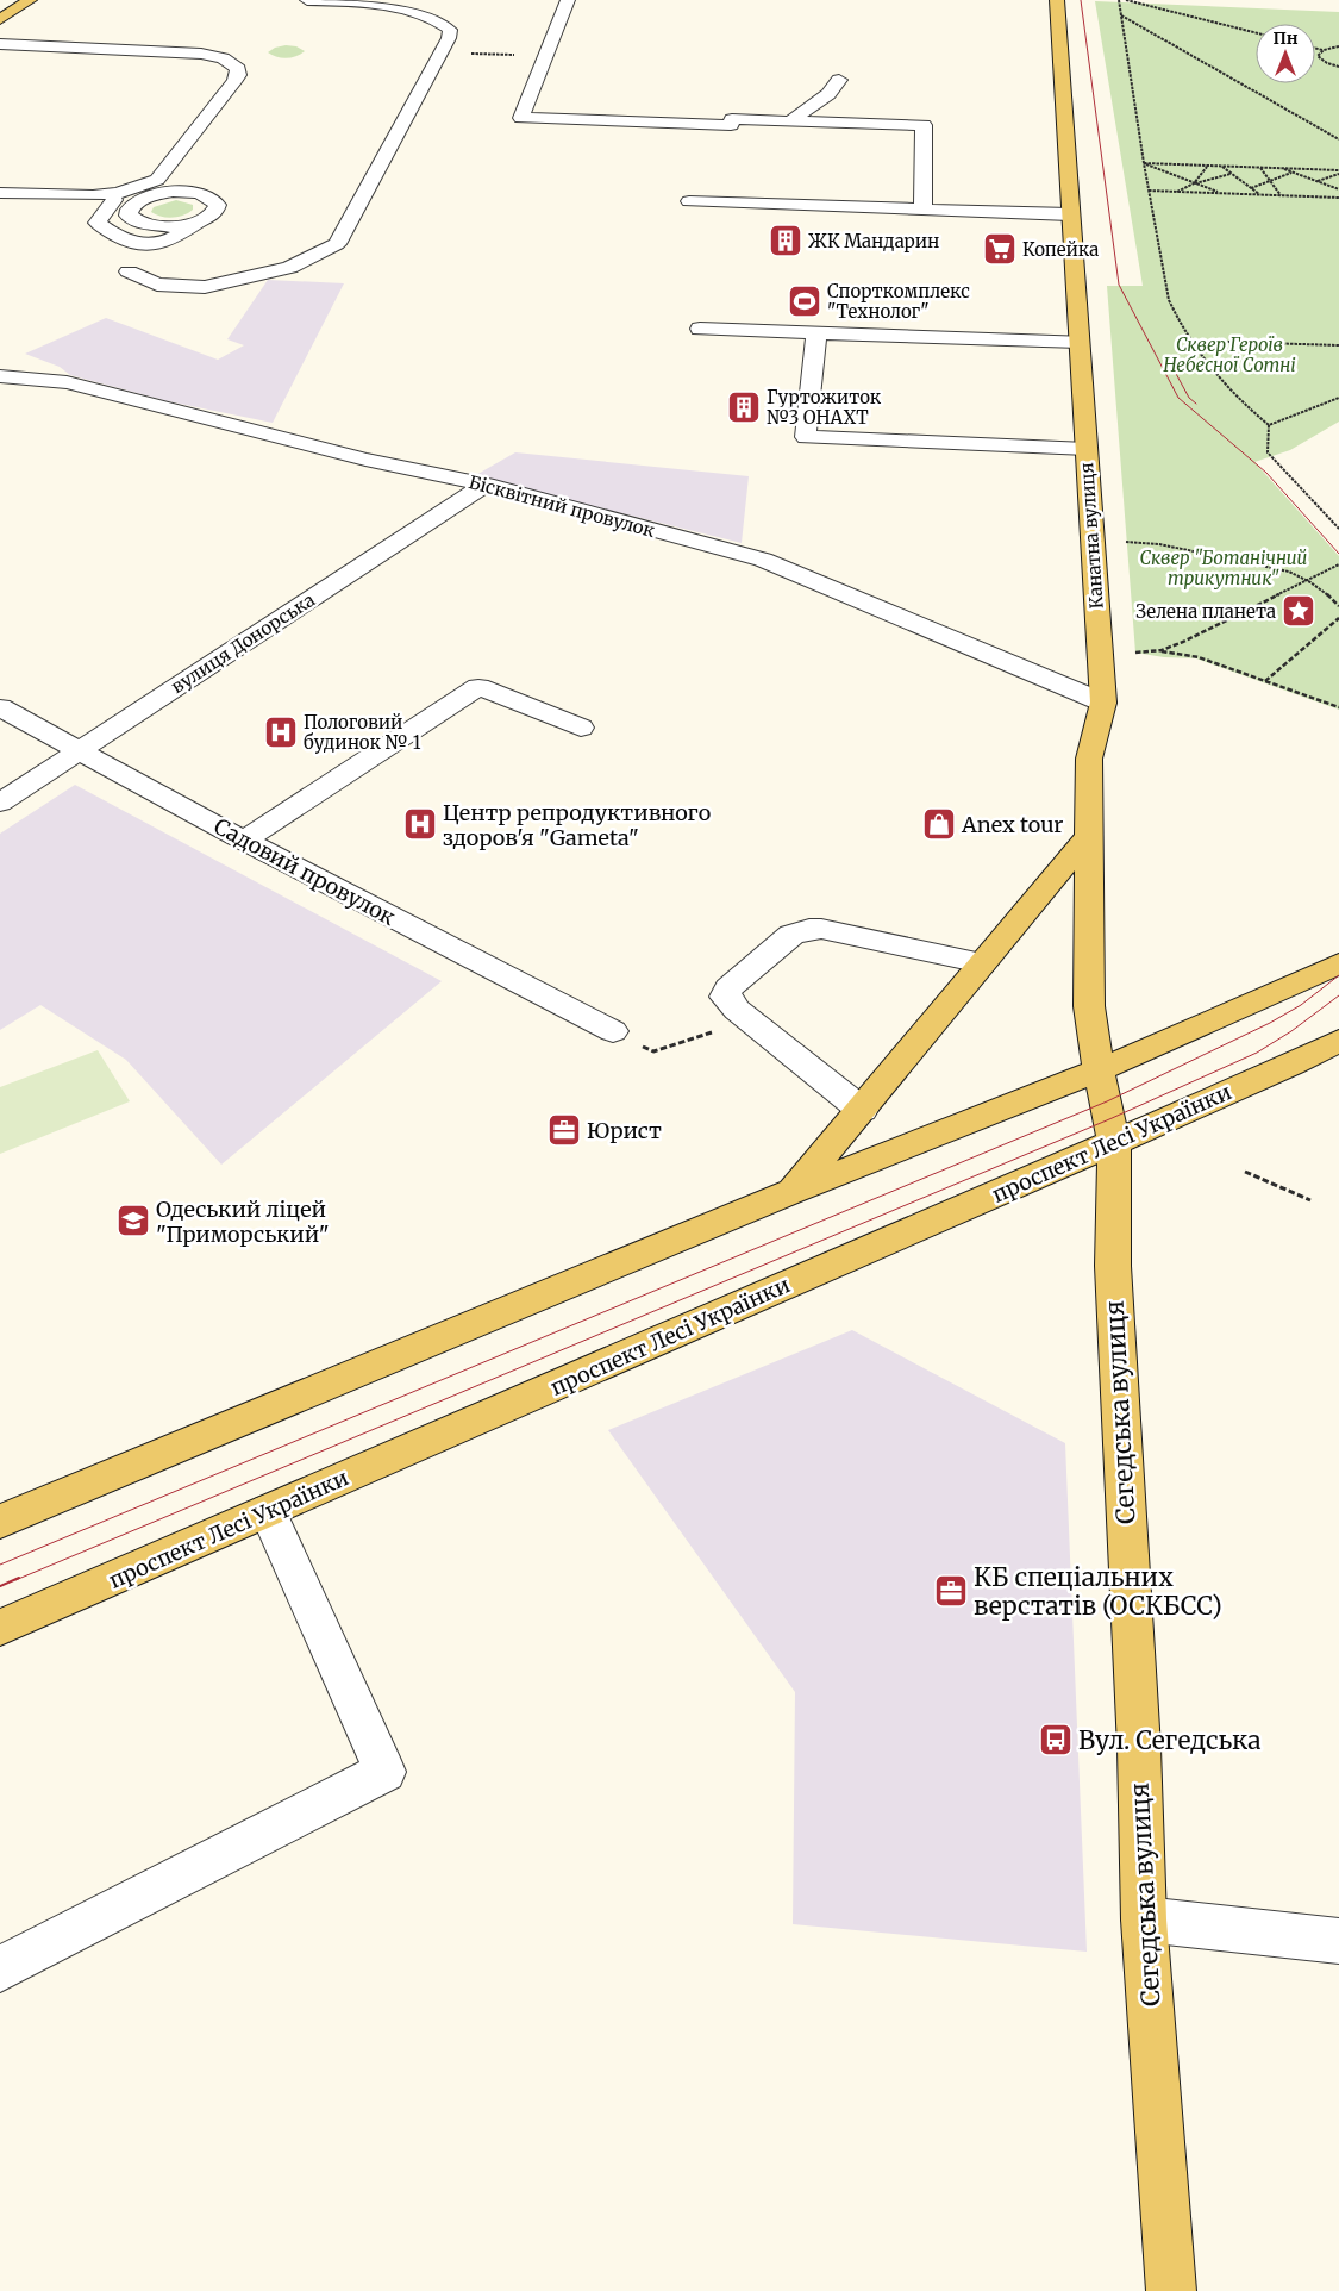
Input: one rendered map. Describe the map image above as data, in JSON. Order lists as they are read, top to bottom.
{
  "streets": {
    "main road": ["Канатна вулиця", "проспект Лесі Українки", "Сегедська вулиця"],
    "street": ["Бісквітний провулок", "вулиця Донорська", "Садовий провулок"]
  },
  "crossings": [
    ["Бісквітний провулок", "Канатна вулиця"],
    ["Бісквітний провулок", "вулиця Донорська"],
    ["Канатна вулиця", "Сегедська вулиця"],
    ["вулиця Донорська", "Садовий провулок"],
    ["проспект Лесі Українки", "Сегедська вулиця"]
  ],
  "parks": ["Сквер Героїв Небесної Сотні", "Сквер \"Ботанічний трикутник\""],
  "places": {
    "building": ["ЖК Мандарин", "Гуртожиток №3 ОНАХТ"],
    "supermarket": ["Копейка"],
    "sports": ["Спорткомплекс \"Технолог\""],
    "place": ["Зелена планета"],
    "hospital": ["Пологовий будинок № 1", "Центр репродуктивного здоров'я \"Gameta\""],
    "shop": ["Anex tour"],
    "office": ["Юрист", "КБ спеціальних верстатів (ОСКБСС)"],
    "school or university": ["Одеський ліцей \"Приморський\""],
    "bus stop": ["Вул. Сегедська"]
  },
  "north": "top"
}
